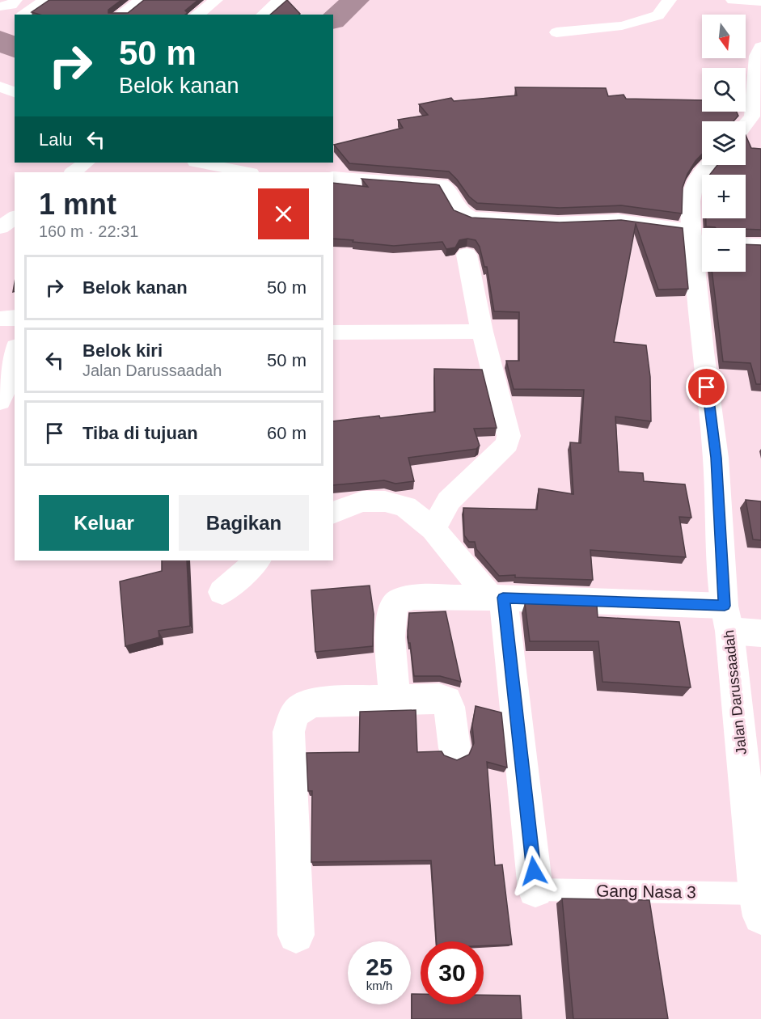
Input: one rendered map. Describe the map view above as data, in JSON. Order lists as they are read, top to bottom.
{
  "streets": {
    "street": ["Jalan Darussaadah"],
    "lane": ["Gang Nasa 3"]
  },
  "crossings": [
    ["Jalan Darussaadah", "Gang Nasa 3"]
  ],
  "north": "bottom",
  "page": {
    "map_buttons": ["+", "−"],
    "turn": ["50 m", "Belok kanan"],
    "then": "Lalu",
    "heading": ["1 mnt", "160 m · 22:31"],
    "list": [
      {
        "name": "Belok kanan",
        "value": "50 m"
      },
      {
        "name": "Belok kiri",
        "note": "Jalan Darussaadah",
        "value": "50 m"
      },
      {
        "name": "Tiba di tujuan",
        "value": "60 m"
      }
    ],
    "buttons": ["Keluar", "Bagikan"],
    "speed": "25 km/h",
    "limit": "30"
  }
}
